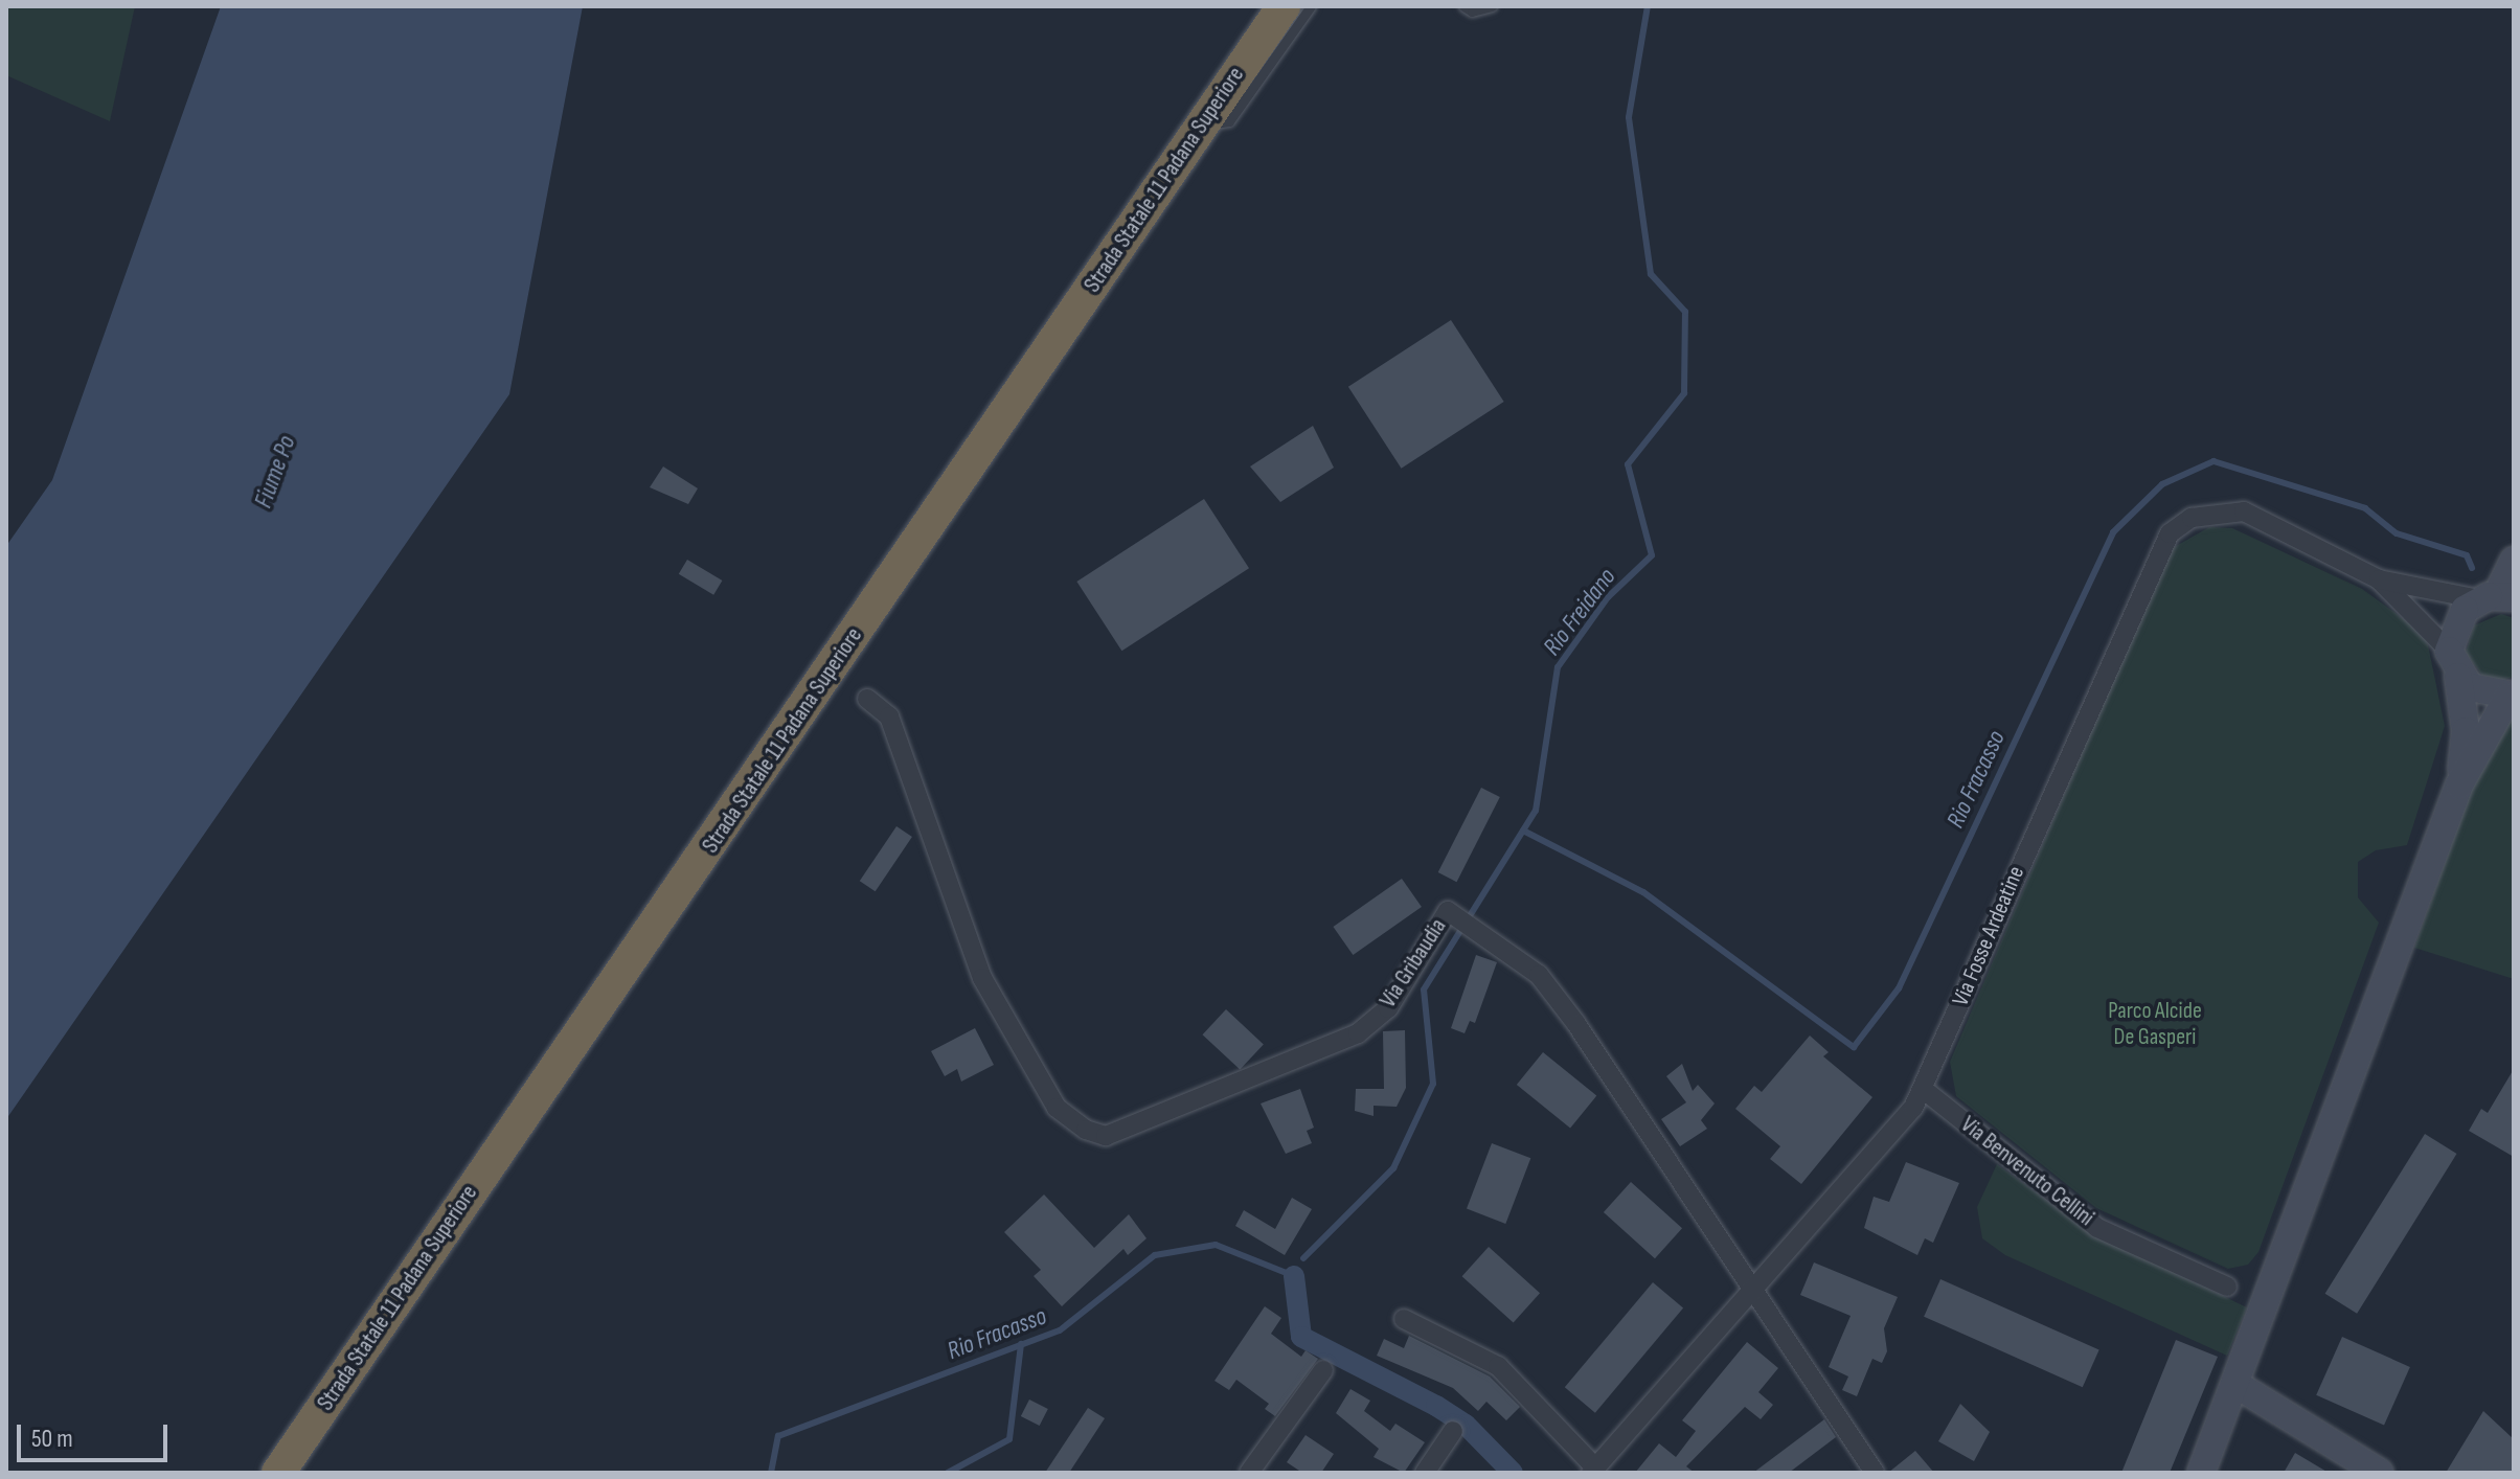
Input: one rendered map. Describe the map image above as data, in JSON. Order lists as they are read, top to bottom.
{
  "streets": {
    "highway": ["Strada Statale 11 Padana Superiore"],
    "street": ["Via Fosse Ardeatine", "Via Gribaudia", "Via Benvenuto Cellini"]
  },
  "crossings": [
    ["Via Fosse Ardeatine", "Via Gribaudia"],
    ["Via Fosse Ardeatine", "Via Benvenuto Cellini"]
  ],
  "water": ["Fiume Po", "Rio Freidano", "Rio Fracasso"],
  "parks": ["Parco Alcide De Gasperi"],
  "scale_bar": "50 m"
}
